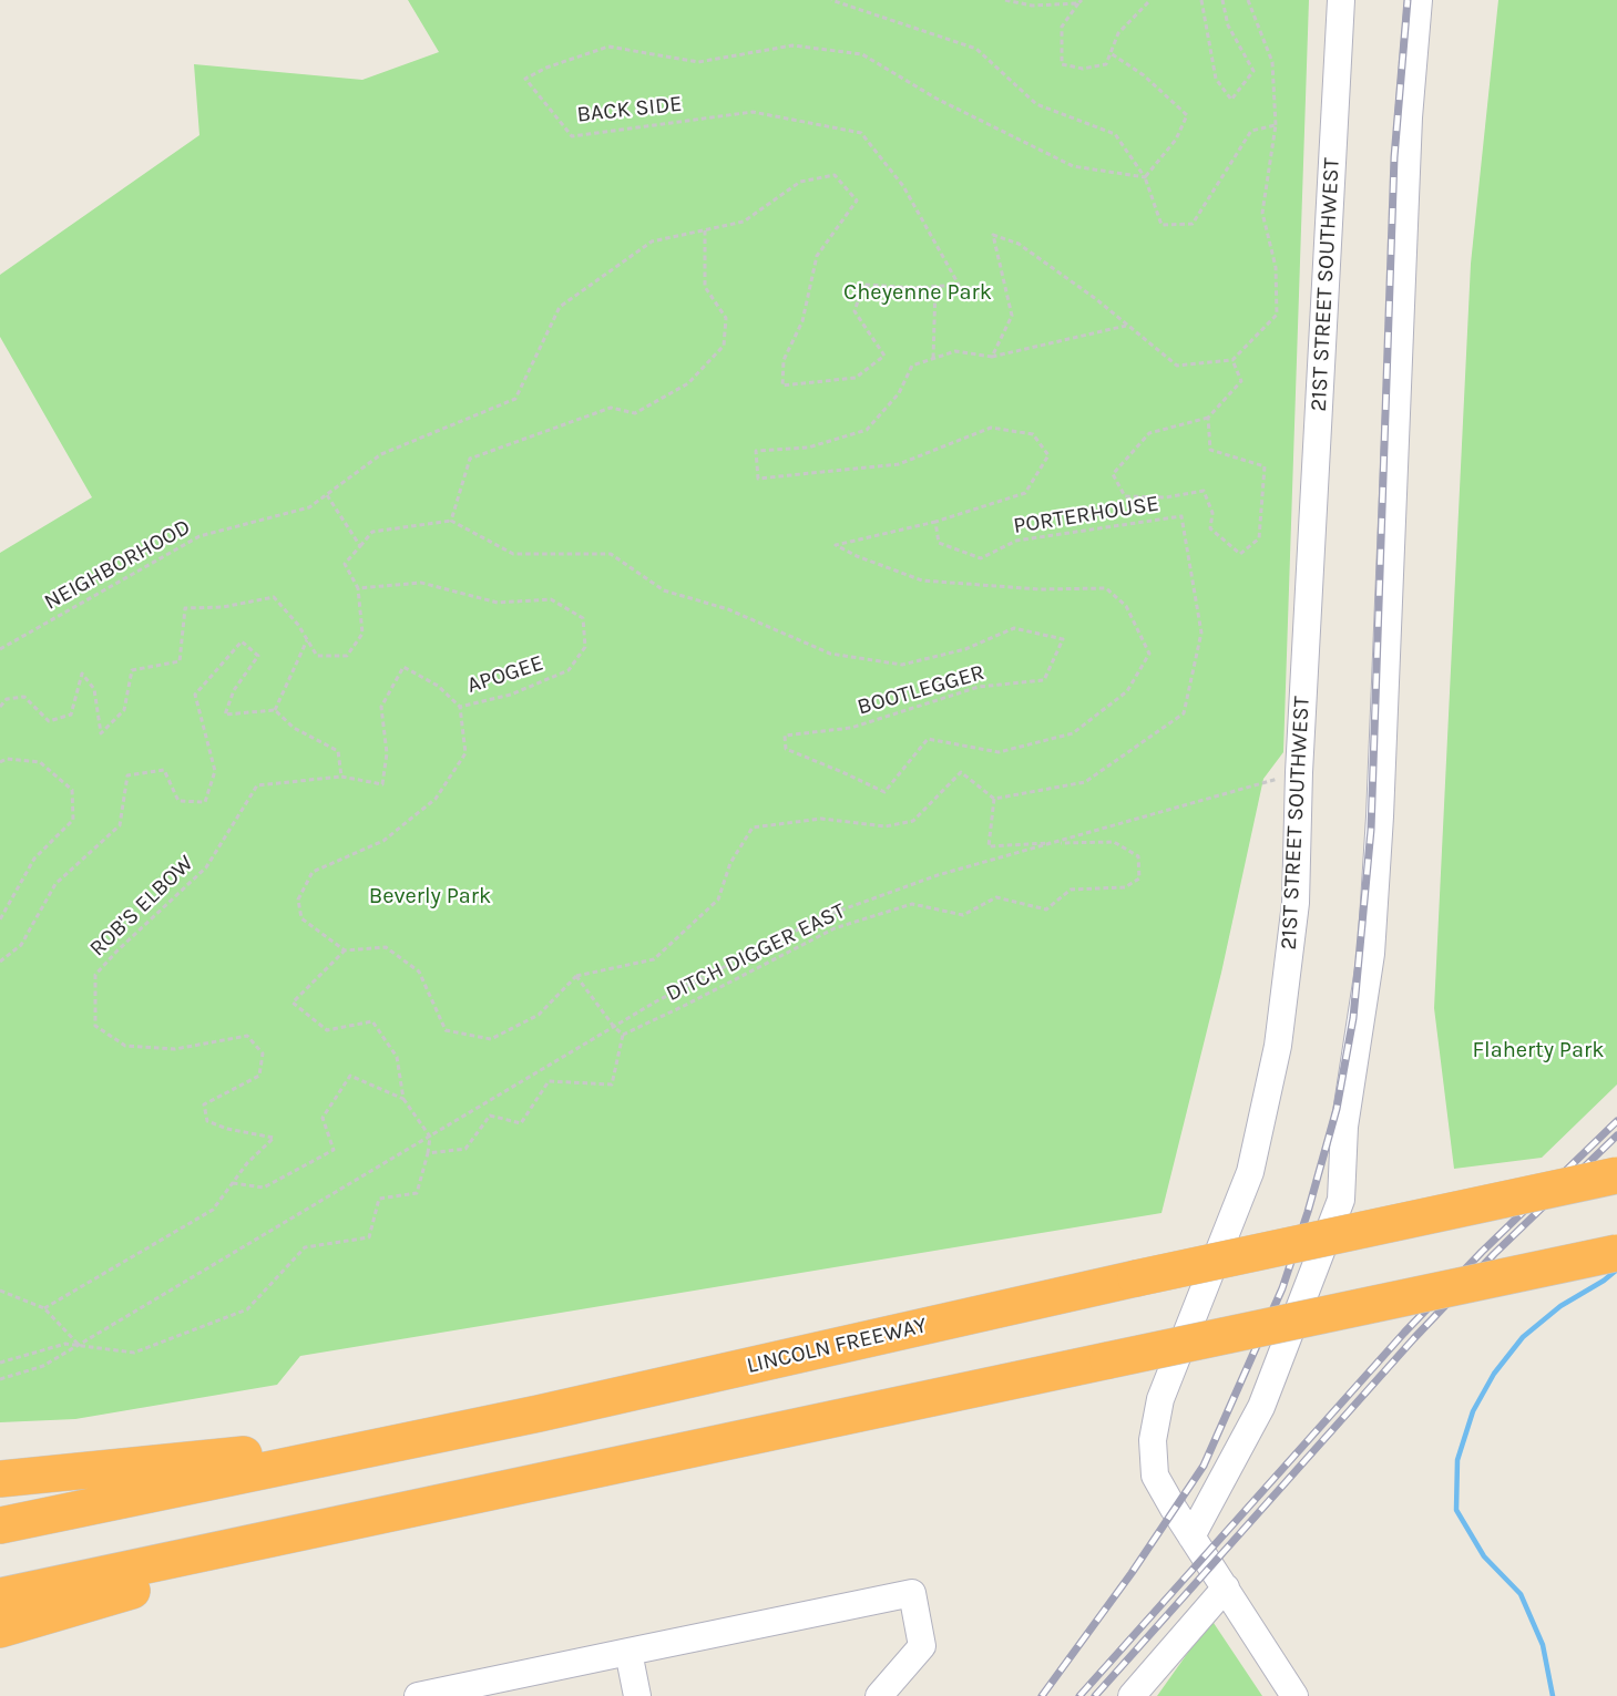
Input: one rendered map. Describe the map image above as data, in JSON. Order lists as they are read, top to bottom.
{
  "streets": {
    "highway": ["LINCOLN FREEWAY"],
    "street": ["21ST STREET SOUTHWEST"],
    "path": [
      "BACK SIDE",
      "PORTERHOUSE",
      "NEIGHBORHOOD",
      "APOGEE",
      "BOOTLEGGER",
      "ROB'S ELBOW",
      "DITCH DIGGER EAST"
    ]
  },
  "crossings": [
    ["BACK SIDE", "NEIGHBORHOOD"],
    ["PORTERHOUSE", "BOOTLEGGER"]
  ],
  "parks": ["Cheyenne Park", "Beverly Park", "Flaherty Park"]
}
